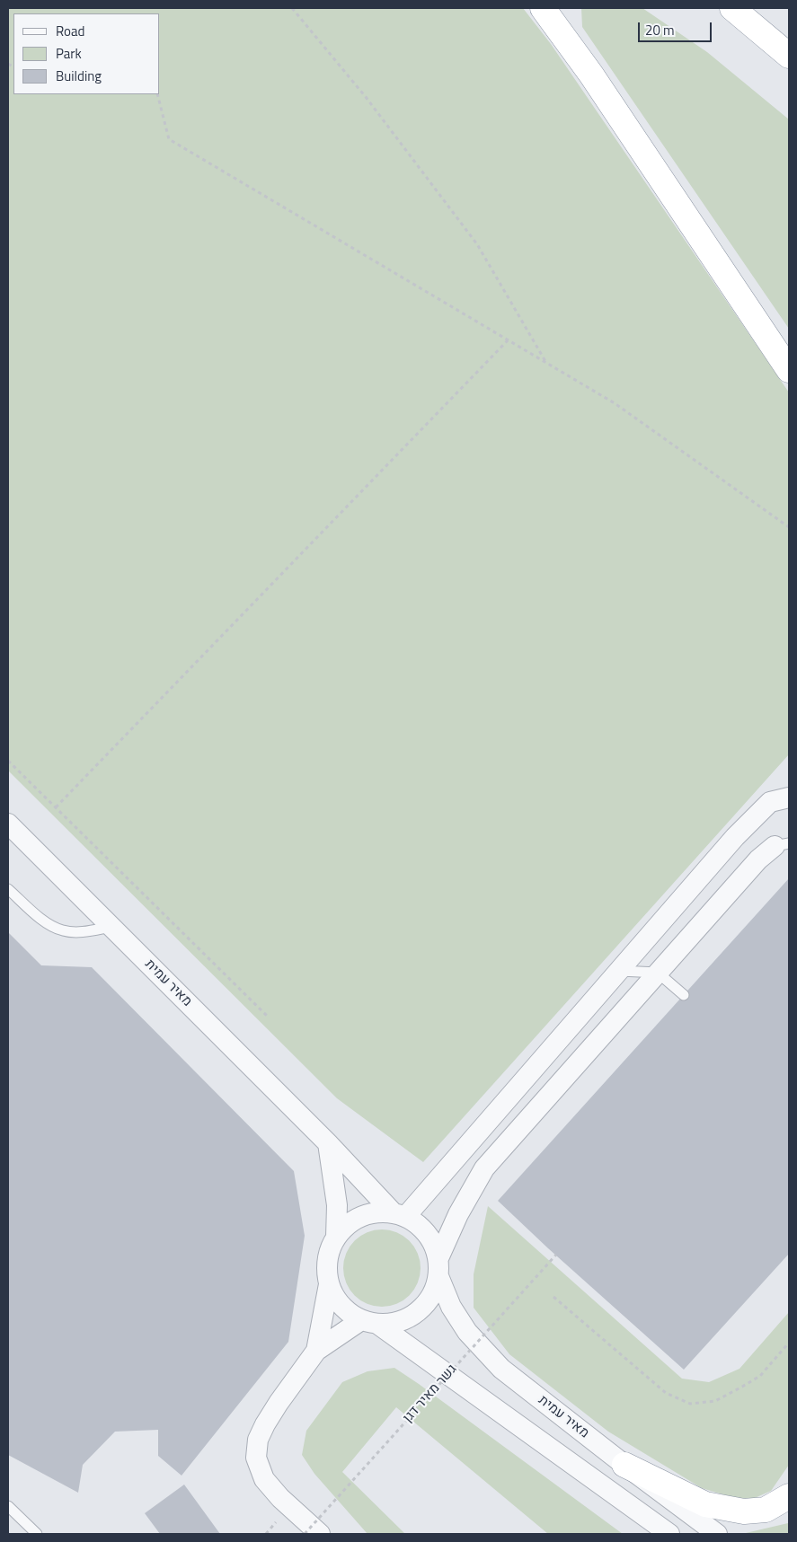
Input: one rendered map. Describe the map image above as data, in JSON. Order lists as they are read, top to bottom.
{
  "streets": {
    "street": ["מאיר עמית"],
    "path": ["גשר מאיר דגן"]
  },
  "legend": ["Road", "Park", "Building"],
  "scale_bar": "20 m"
}
